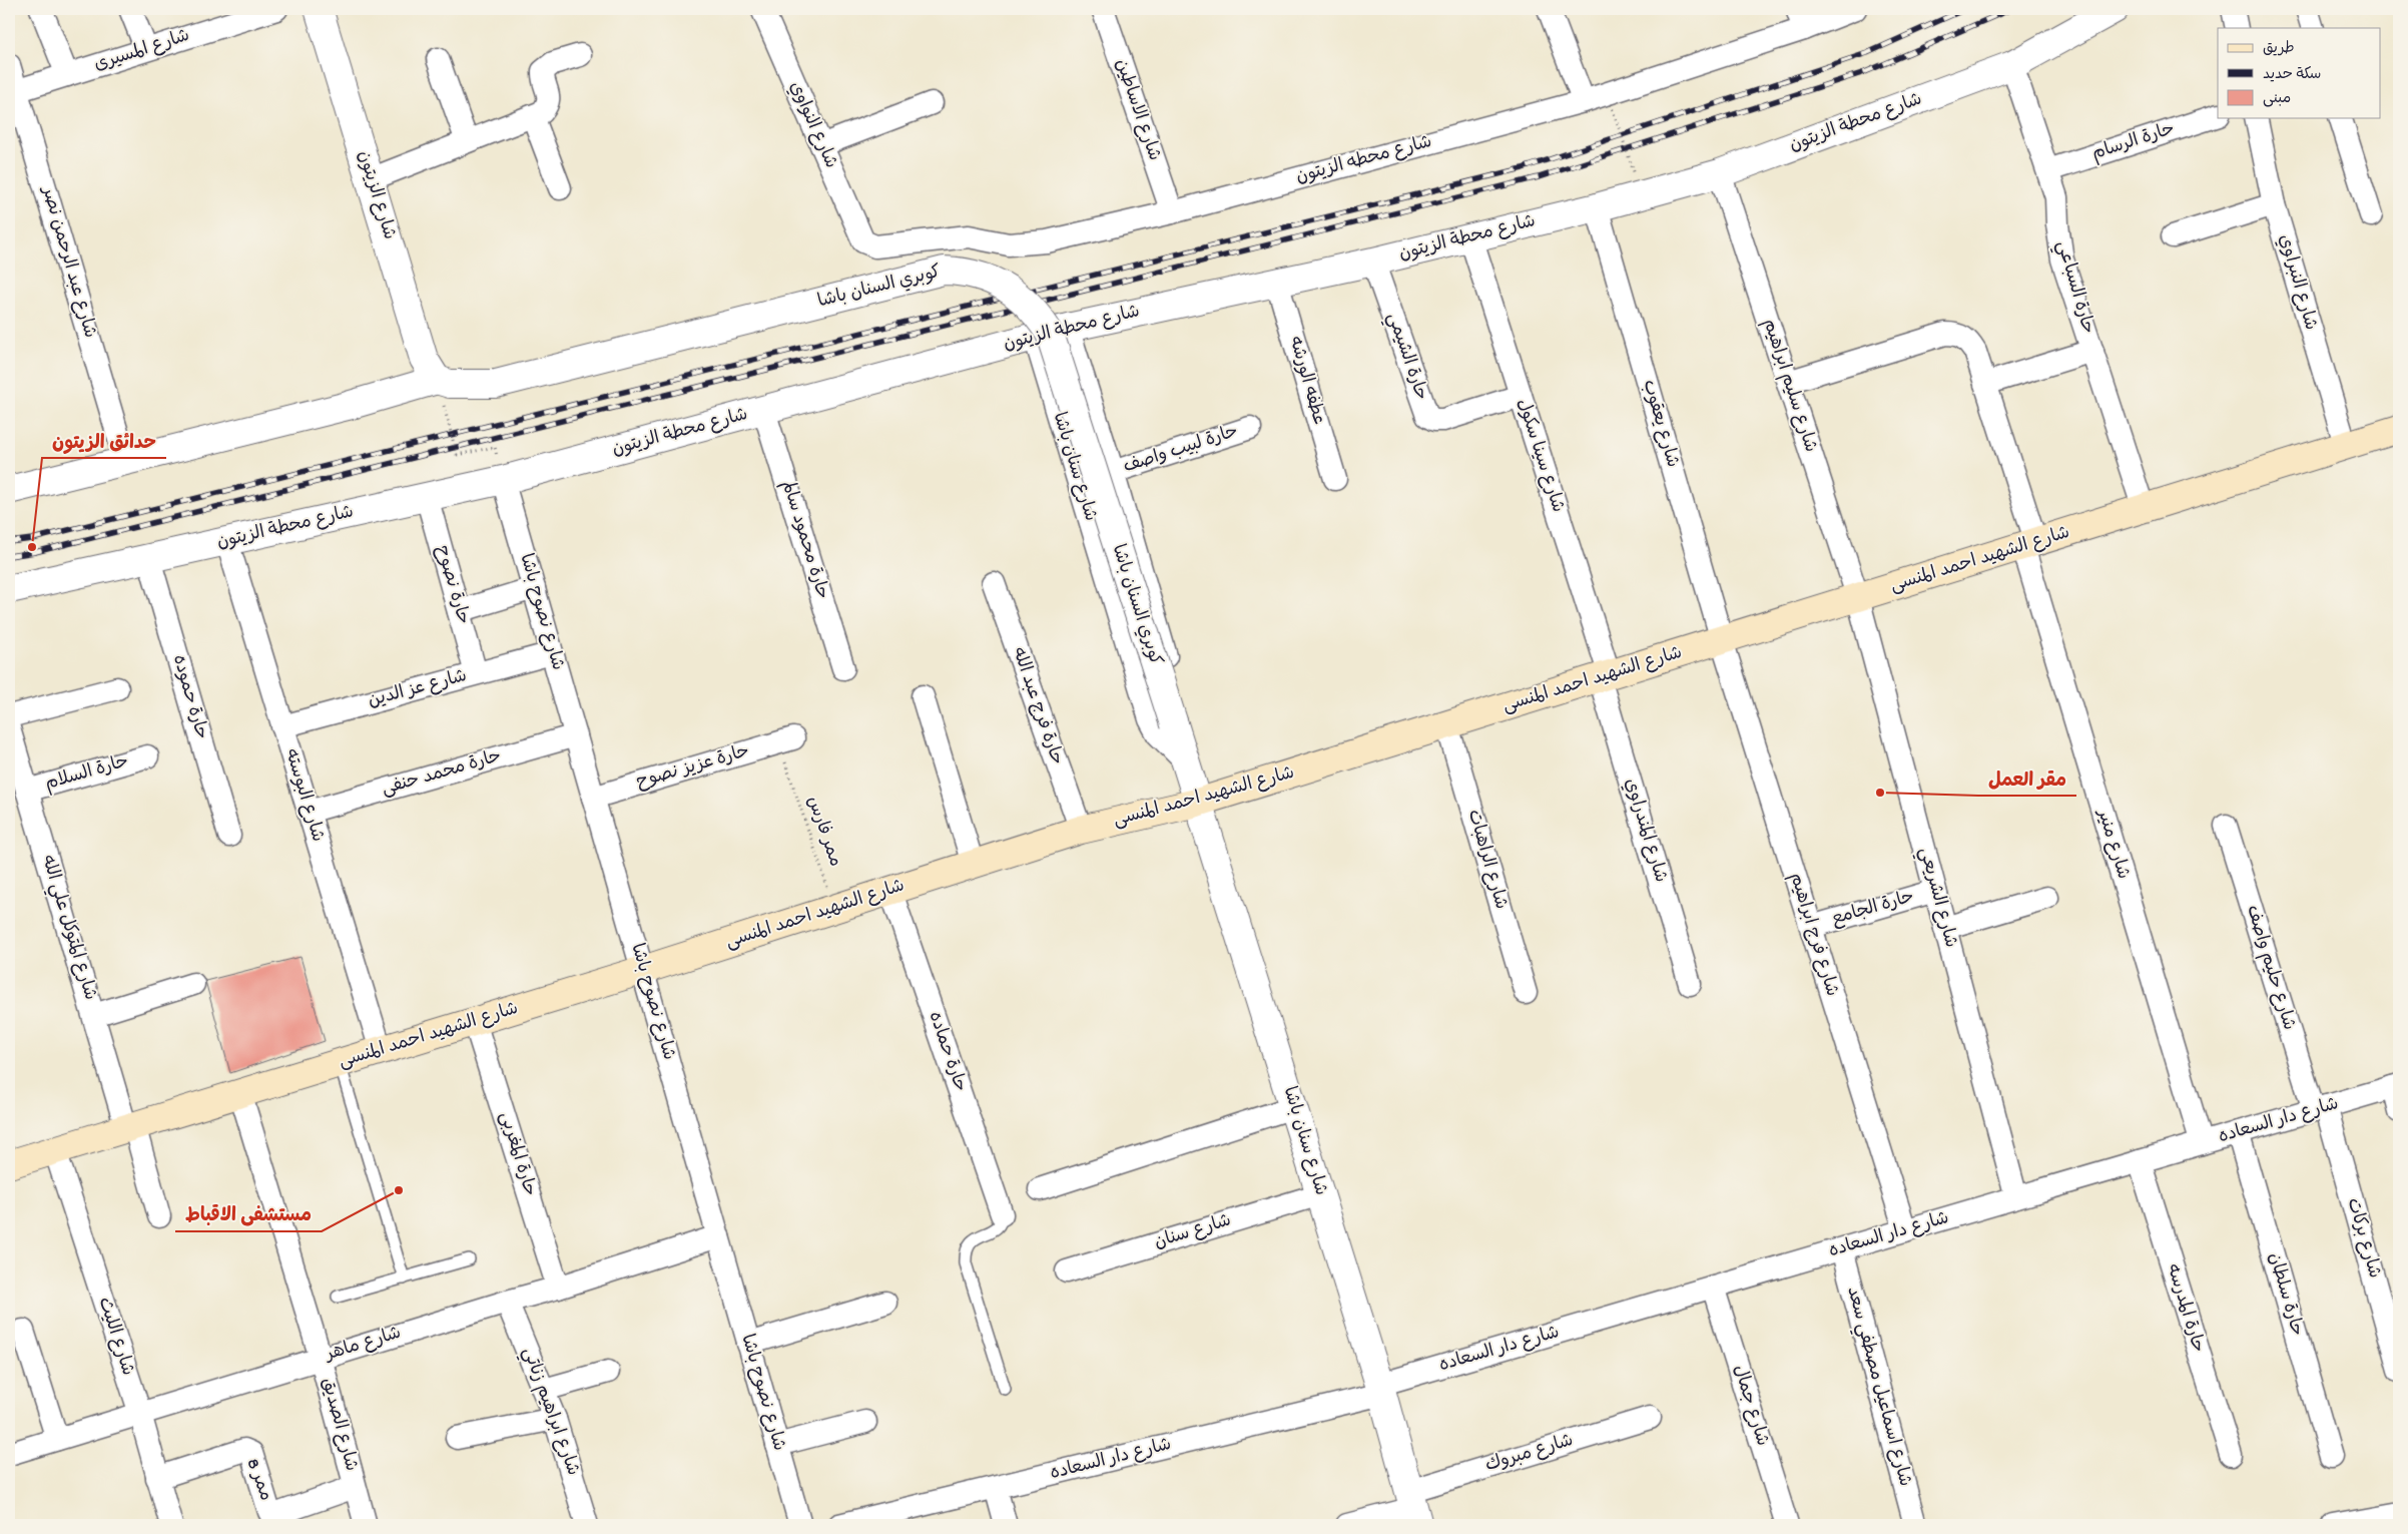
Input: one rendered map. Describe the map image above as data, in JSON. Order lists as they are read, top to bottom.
{
  "streets": {
    "main road": ["شارع الشهيد احمد المنسى"],
    "street": [
      "شارع المسيرى",
      "شارع الاساطين",
      "شارع محطة الزيتون",
      "شارع النواوي",
      "حارة الرسام",
      "شارع محطه الزيتون",
      "شارع الزيتون",
      "شارع عبد الرحمن نصر",
      "شارع النبراوي",
      "كوبري السنان باشا",
      "حارة السباعي",
      "حارة الشيمي",
      "عطفه الورشه",
      "شارع سليم ابراهيم",
      "شارع يعقوب",
      "حارة لبيب واصف",
      "شارع سينا سكول",
      "شارع سنان باشا",
      "حارة محمود سالم",
      "حارة نصوح",
      "شارع نصوح باشا",
      "شارع عز الدين",
      "حارة حموده",
      "حارة فرج عبد الله",
      "حارة عزيز نصوح",
      "حارة السلام",
      "حارة محمد حنفى",
      "شارع البوسته",
      "شارع المندراوي",
      "شارع منير",
      "شارع الراهبات",
      "شارع الشريعي",
      "حارة الجامع",
      "شارع المتوكل علي الله",
      "شارع فرج ابراهيم",
      "شارع حليم واصف",
      "حارة حماده",
      "شارع دار السعاده",
      "حارة المغربى",
      "شارع سنان",
      "شارع بركات",
      "حارة سلطان",
      "حارة المدرسه",
      "شارع الليث",
      "شارع ماهر",
      "شارع اسماعيل مصطفي سعد",
      "شارع جمال",
      "شارع ابراهيم زناتي",
      "شارع الصديق",
      "شارع مبروك",
      "ممر 8"
    ],
    "path": ["ممر فارس"]
  },
  "crossings": [
    ["شارع المسيرى", "شارع عبد الرحمن نصر"],
    ["شارع الاساطين", "شارع محطه الزيتون"],
    ["شارع محطة الزيتون", "حارة السباعي"],
    ["شارع محطة الزيتون", "حارة الشيمي"],
    ["شارع محطة الزيتون", "عطفه الورشه"],
    ["شارع محطة الزيتون", "شارع سليم ابراهيم"],
    ["شارع محطة الزيتون", "شارع يعقوب"],
    ["شارع محطة الزيتون", "شارع سينا سكول"],
    ["شارع محطة الزيتون", "شارع سنان باشا"],
    ["شارع محطة الزيتون", "حارة محمود سالم"],
    ["شارع محطة الزيتون", "حارة نصوح"],
    ["شارع محطة الزيتون", "شارع نصوح باشا"],
    ["شارع محطة الزيتون", "حارة حموده"],
    ["شارع محطة الزيتون", "شارع البوسته"],
    ["شارع النواوي", "شارع محطه الزيتون"],
    ["حارة الرسام", "حارة السباعي"],
    ["شارع الزيتون", "كوبري السنان باشا"],
    ["شارع النبراوي", "شارع الشهيد احمد المنسى"],
    ["كوبري السنان باشا", "شارع سنان باشا"],
    ["حارة السباعي", "شارع الشهيد احمد المنسى"],
    ["حارة الشيمي", "شارع سينا سكول"],
    ["شارع سليم ابراهيم", "شارع الشهيد احمد المنسى"],
    ["شارع سليم ابراهيم", "شارع منير"],
    ["شارع سليم ابراهيم", "شارع الشريعي"],
    ["شارع يعقوب", "شارع الشهيد احمد المنسى"],
    ["شارع يعقوب", "شارع فرج ابراهيم"],
    ["حارة لبيب واصف", "شارع سنان باشا"],
    ["شارع سينا سكول", "شارع الشهيد احمد المنسى"],
    ["شارع سينا سكول", "شارع المندراوي"],
    ["شارع سنان باشا", "شارع الشهيد احمد المنسى"],
    ["شارع سنان باشا", "شارع دار السعاده"],
    ["شارع سنان باشا", "شارع سنان"],
    ["شارع سنان باشا", "شارع مبروك"],
    ["شارع الشهيد احمد المنسى", "شارع نصوح باشا"],
    ["شارع الشهيد احمد المنسى", "حارة فرج عبد الله"],
    ["شارع الشهيد احمد المنسى", "شارع البوسته"],
    ["شارع الشهيد احمد المنسى", "شارع المندراوي"],
    ["شارع الشهيد احمد المنسى", "ممر فارس"],
    ["شارع الشهيد احمد المنسى", "شارع منير"],
    ["شارع الشهيد احمد المنسى", "شارع الراهبات"],
    ["شارع الشهيد احمد المنسى", "شارع الشريعي"],
    ["شارع الشهيد احمد المنسى", "شارع المتوكل علي الله"],
    ["شارع الشهيد احمد المنسى", "شارع فرج ابراهيم"],
    ["شارع الشهيد احمد المنسى", "حارة حماده"],
    ["شارع الشهيد احمد المنسى", "حارة المغربى"],
    ["شارع الشهيد احمد المنسى", "شارع الليث"],
    ["شارع الشهيد احمد المنسى", "شارع الصديق"],
    ["حارة نصوح", "شارع عز الدين"],
    ["شارع نصوح باشا", "شارع عز الدين"],
    ["شارع نصوح باشا", "حارة عزيز نصوح"],
    ["شارع نصوح باشا", "حارة محمد حنفى"],
    ["شارع نصوح باشا", "شارع ماهر"],
    ["شارع عز الدين", "شارع البوسته"],
    ["حارة السلام", "شارع المتوكل علي الله"],
    ["حارة محمد حنفى", "شارع البوسته"],
    ["شارع منير", "شارع دار السعاده"],
    ["شارع الشريعي", "حارة الجامع"],
    ["شارع الشريعي", "شارع دار السعاده"],
    ["حارة الجامع", "شارع فرج ابراهيم"],
    ["شارع فرج ابراهيم", "شارع دار السعاده"],
    ["شارع حليم واصف", "شارع دار السعاده"],
    ["شارع حليم واصف", "شارع بركات"],
    ["شارع دار السعاده", "شارع بركات"],
    ["شارع دار السعاده", "حارة سلطان"],
    ["شارع دار السعاده", "حارة المدرسه"],
    ["شارع دار السعاده", "شارع اسماعيل مصطفي سعد"],
    ["شارع دار السعاده", "شارع جمال"],
    ["حارة المغربى", "شارع ماهر"],
    ["شارع الليث", "شارع ماهر"],
    ["شارع الليث", "ممر 8"],
    ["شارع ماهر", "شارع ابراهيم زناتي"],
    ["شارع ماهر", "شارع الصديق"],
    ["شارع الصديق", "ممر 8"]
  ],
  "places": ["حدائق الزيتون", "مقر العمل", "مستشفى الاقباط"],
  "legend": ["طريق", "سكة حديد", "مبنى"]
}
